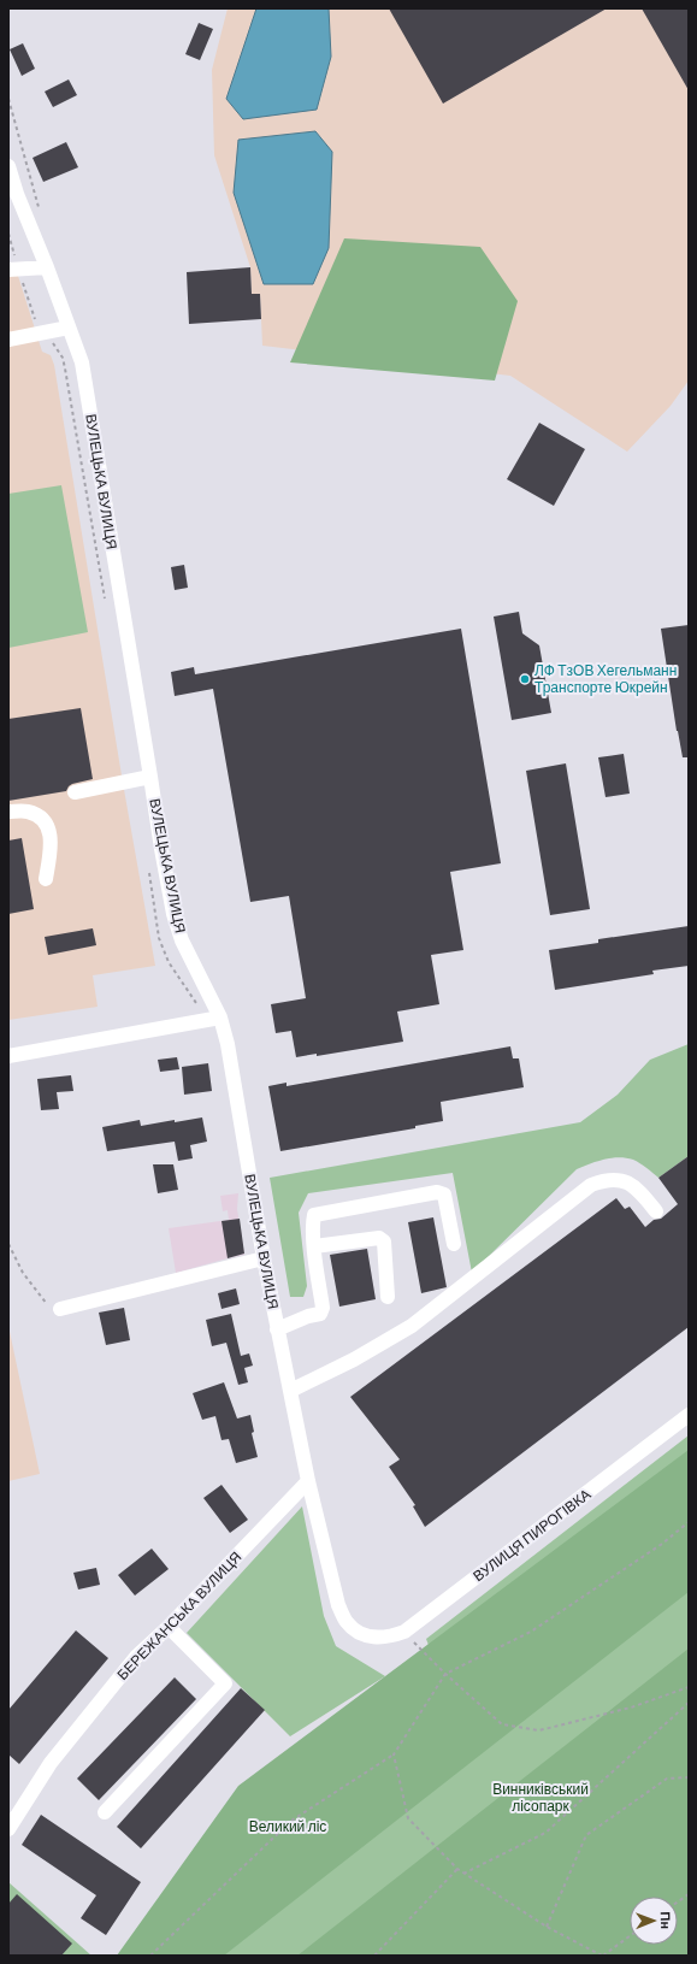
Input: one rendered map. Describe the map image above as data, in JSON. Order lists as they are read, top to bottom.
{
  "streets": {
    "street": ["ВУЛЕЦЬКА ВУЛИЦЯ", "ВУЛИЦЯ ПИРОГІВКА", "БЕРЕЖАНСЬКА ВУЛИЦЯ"]
  },
  "crossings": [
    ["ВУЛЕЦЬКА ВУЛИЦЯ", "ВУЛИЦЯ ПИРОГІВКА"],
    ["ВУЛЕЦЬКА ВУЛИЦЯ", "БЕРЕЖАНСЬКА ВУЛИЦЯ"]
  ],
  "parks": ["Винниківський лісопарк", "Великий ліс"],
  "places": ["ЛФ ТзОВ Хегельманн Транспорте Юкрейн"],
  "north": "right"
}
